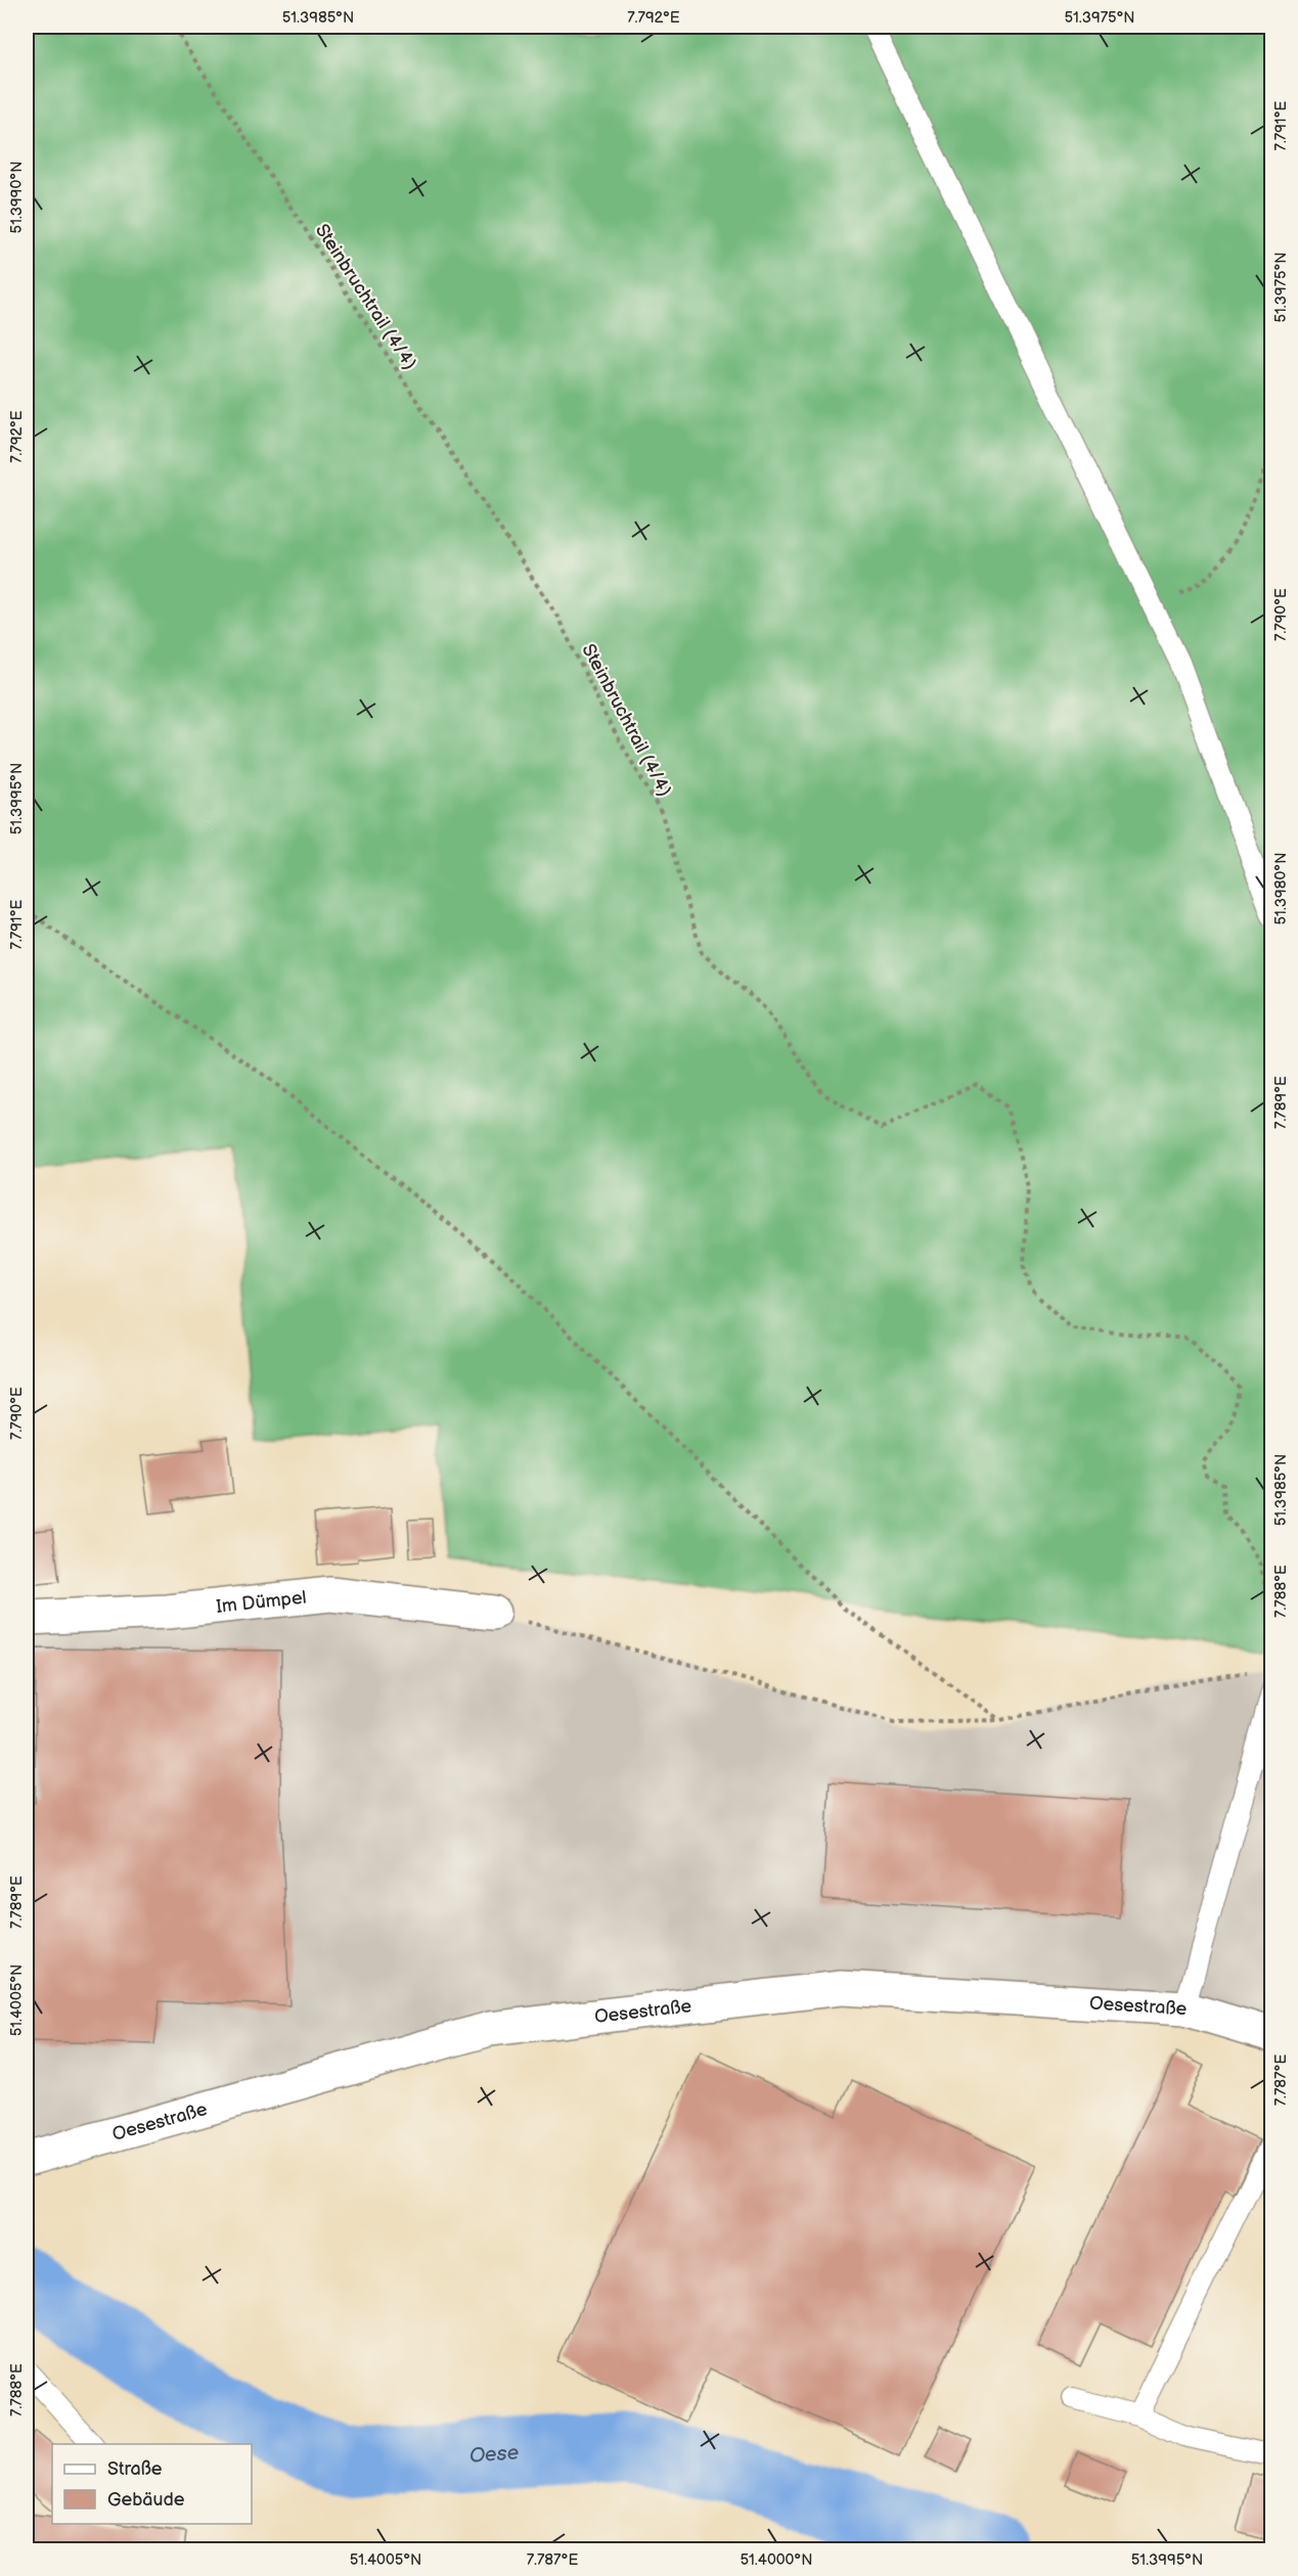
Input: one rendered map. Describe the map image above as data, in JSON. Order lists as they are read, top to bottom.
{
  "streets": {
    "street": ["Im Dümpel", "Oesestraße"],
    "path": ["Steinbruchtrail (4/4)"]
  },
  "water": ["Oese"],
  "legend": ["Straße", "Gebäude"],
  "coordinates": [
    "51.3985°N",
    "7.792°E",
    "51.3975°N",
    "7.791°E",
    "51.3990°N",
    "7.790°E",
    "51.3995°N",
    "51.3980°N",
    "7.789°E",
    "7.788°E",
    "51.4005°N",
    "7.787°E",
    "51.4000°N"
  ]
}
